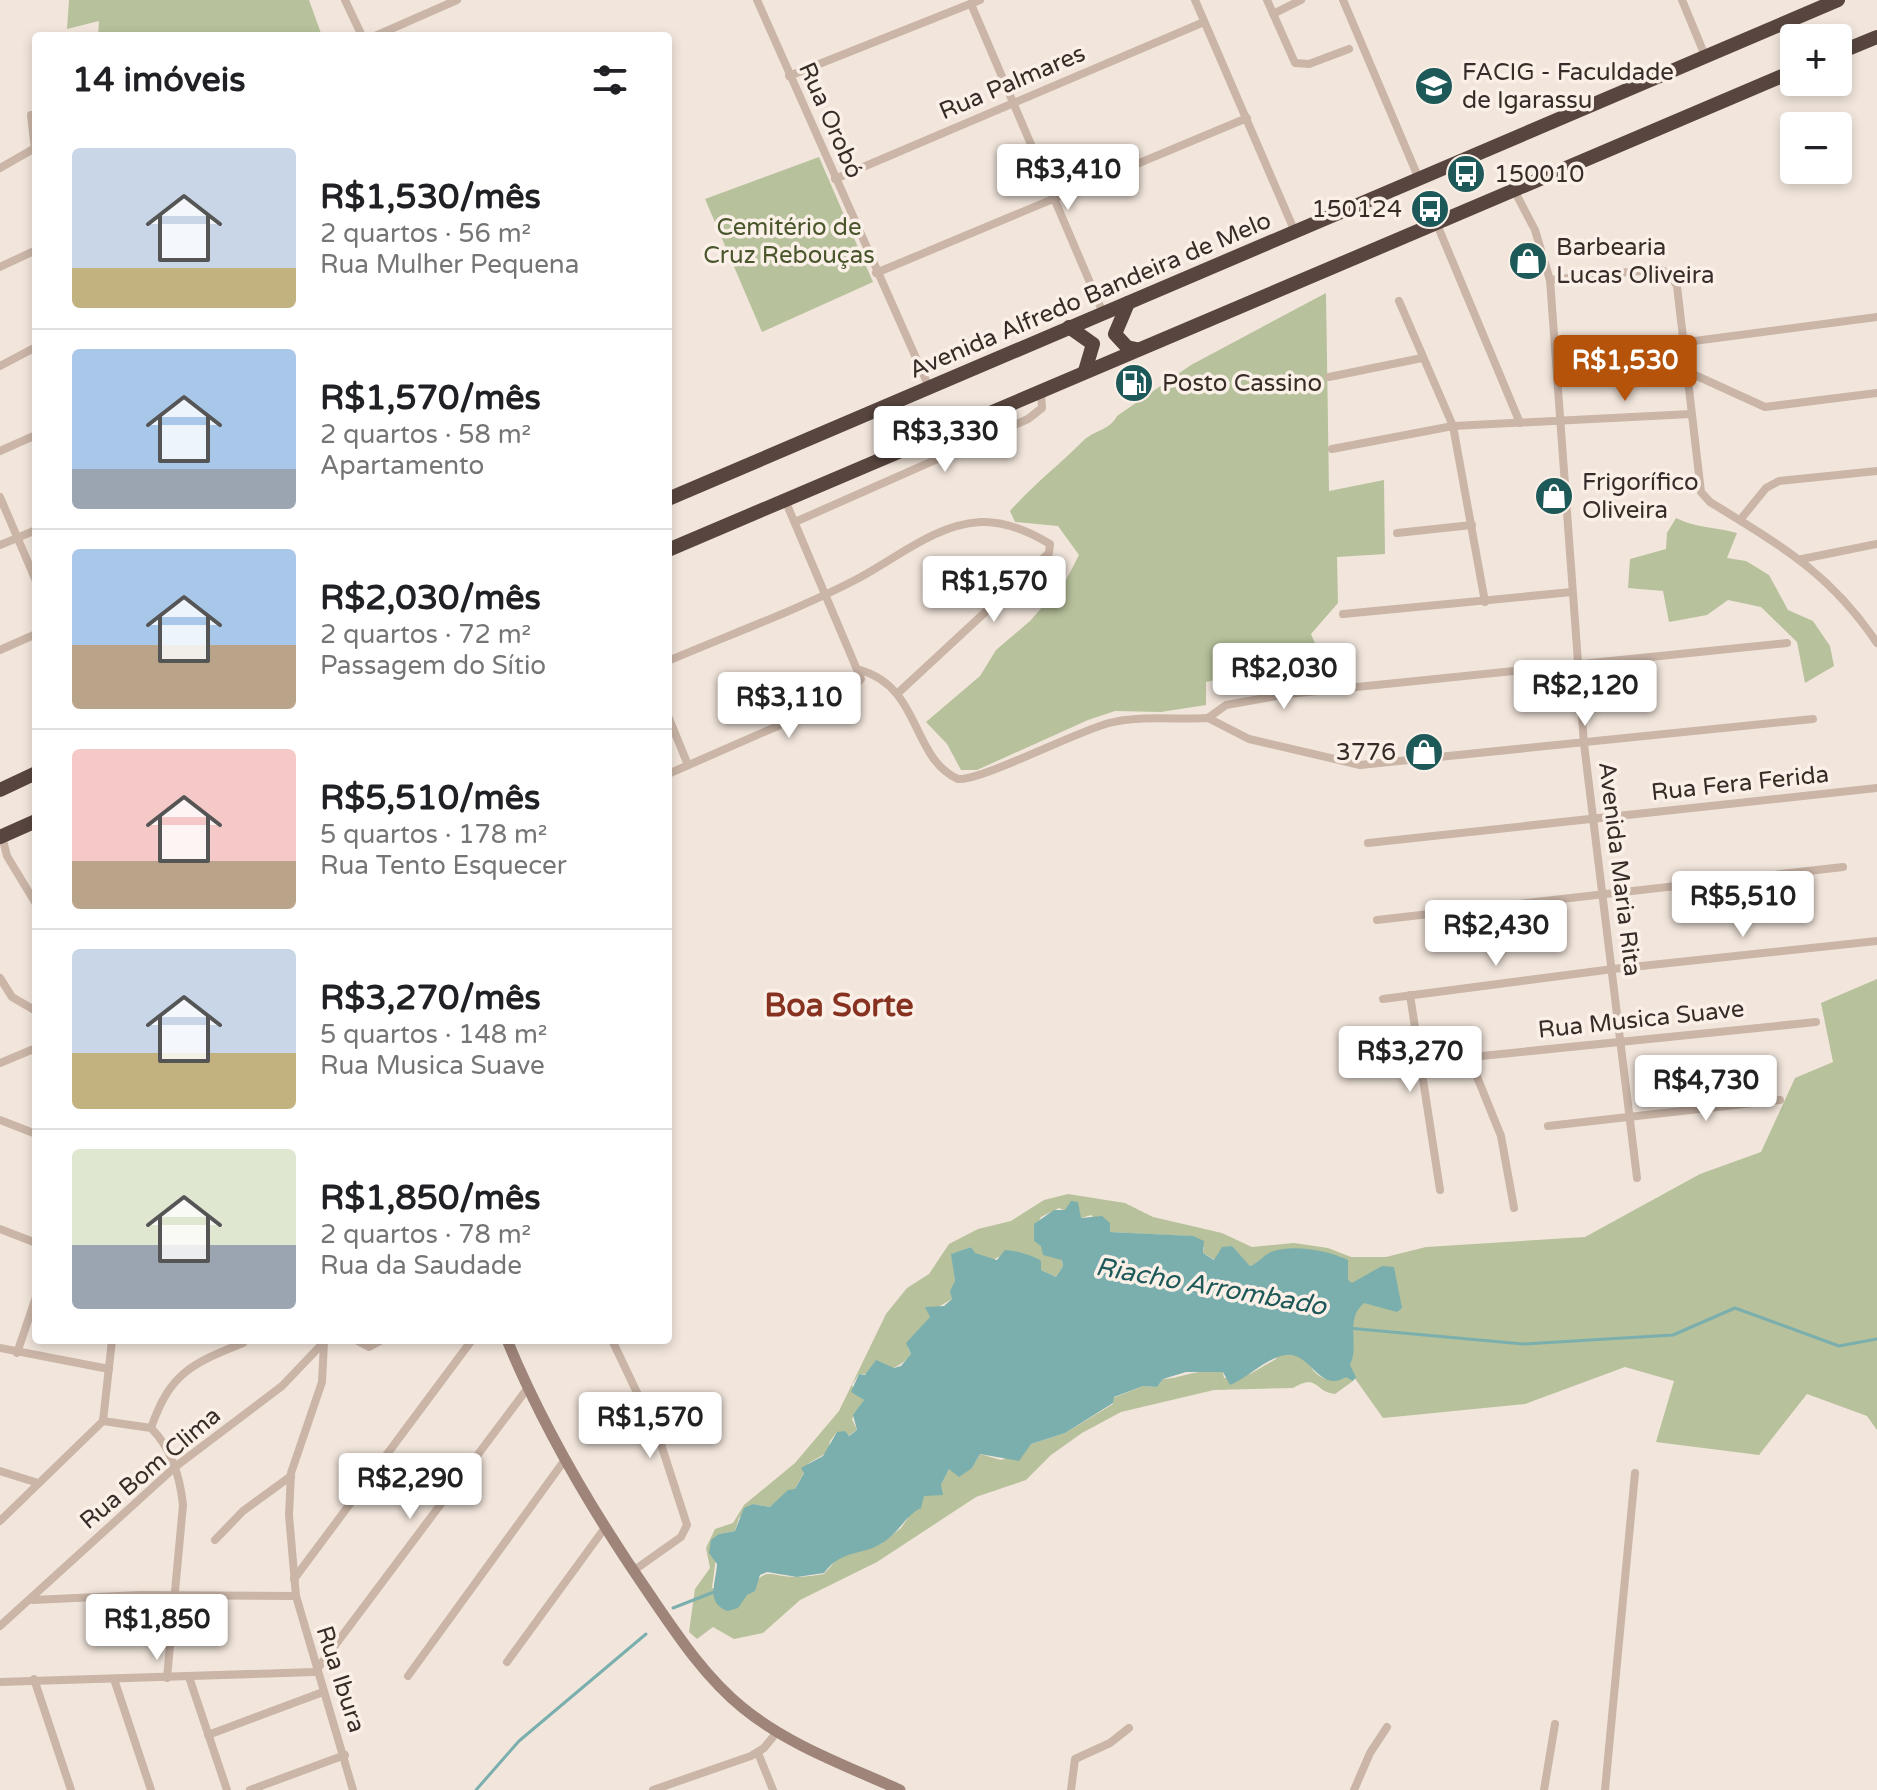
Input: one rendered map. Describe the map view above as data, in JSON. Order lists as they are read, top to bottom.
{
  "streets": {
    "highway": ["Avenida Alfredo Bandeira de Melo"],
    "street": [
      "Rua Palmares",
      "Rua Orobó",
      "Rua Fera Ferida",
      "Avenida Maria Rita",
      "Rua Musica Suave",
      "Rua Bom Clima",
      "Rua Ibura"
    ]
  },
  "crossings": [
    ["Rua Palmares", "Rua Orobó"],
    ["Rua Orobó", "Avenida Alfredo Bandeira de Melo"],
    ["Rua Fera Ferida", "Avenida Maria Rita"],
    ["Avenida Maria Rita", "Rua Musica Suave"]
  ],
  "districts": ["Boa Sorte"],
  "water": ["Riacho Arrombado"],
  "parks": ["Cemitério de Cruz Rebouças"],
  "places": {
    "school or university": ["FACIG - Faculdade de Igarassu"],
    "bus stop": ["150010", "150124"],
    "shop": ["Barbearia Lucas Oliveira", "Frigorífico Oliveira", "3776"],
    "fuel station": ["Posto Cassino"]
  },
  "page": {
    "map_buttons": ["+", "−"],
    "heading": "14 imóveis",
    "list": [
      {
        "name": "R$1,530/mês",
        "note": "2 quartos · 56 m² · Rua Mulher Pequena"
      },
      {
        "name": "R$1,570/mês",
        "note": "2 quartos · 58 m² · Apartamento"
      },
      {
        "name": "R$2,030/mês",
        "note": "2 quartos · 72 m² · Passagem do Sítio"
      },
      {
        "name": "R$5,510/mês",
        "note": "5 quartos · 178 m² · Rua Tento Esquecer"
      },
      {
        "name": "R$3,270/mês",
        "note": "5 quartos · 148 m² · Rua Musica Suave"
      },
      {
        "name": "R$1,850/mês",
        "note": "2 quartos · 78 m² · Rua da Saudade"
      }
    ],
    "price": [
      "R$3,410",
      "R$1,530",
      "R$3,330",
      "R$1,570",
      "R$2,030",
      "R$2,120",
      "R$3,110",
      "R$5,510",
      "R$2,430",
      "R$3,270",
      "R$4,730",
      "R$1,570",
      "R$2,290",
      "R$1,850"
    ]
  }
}
